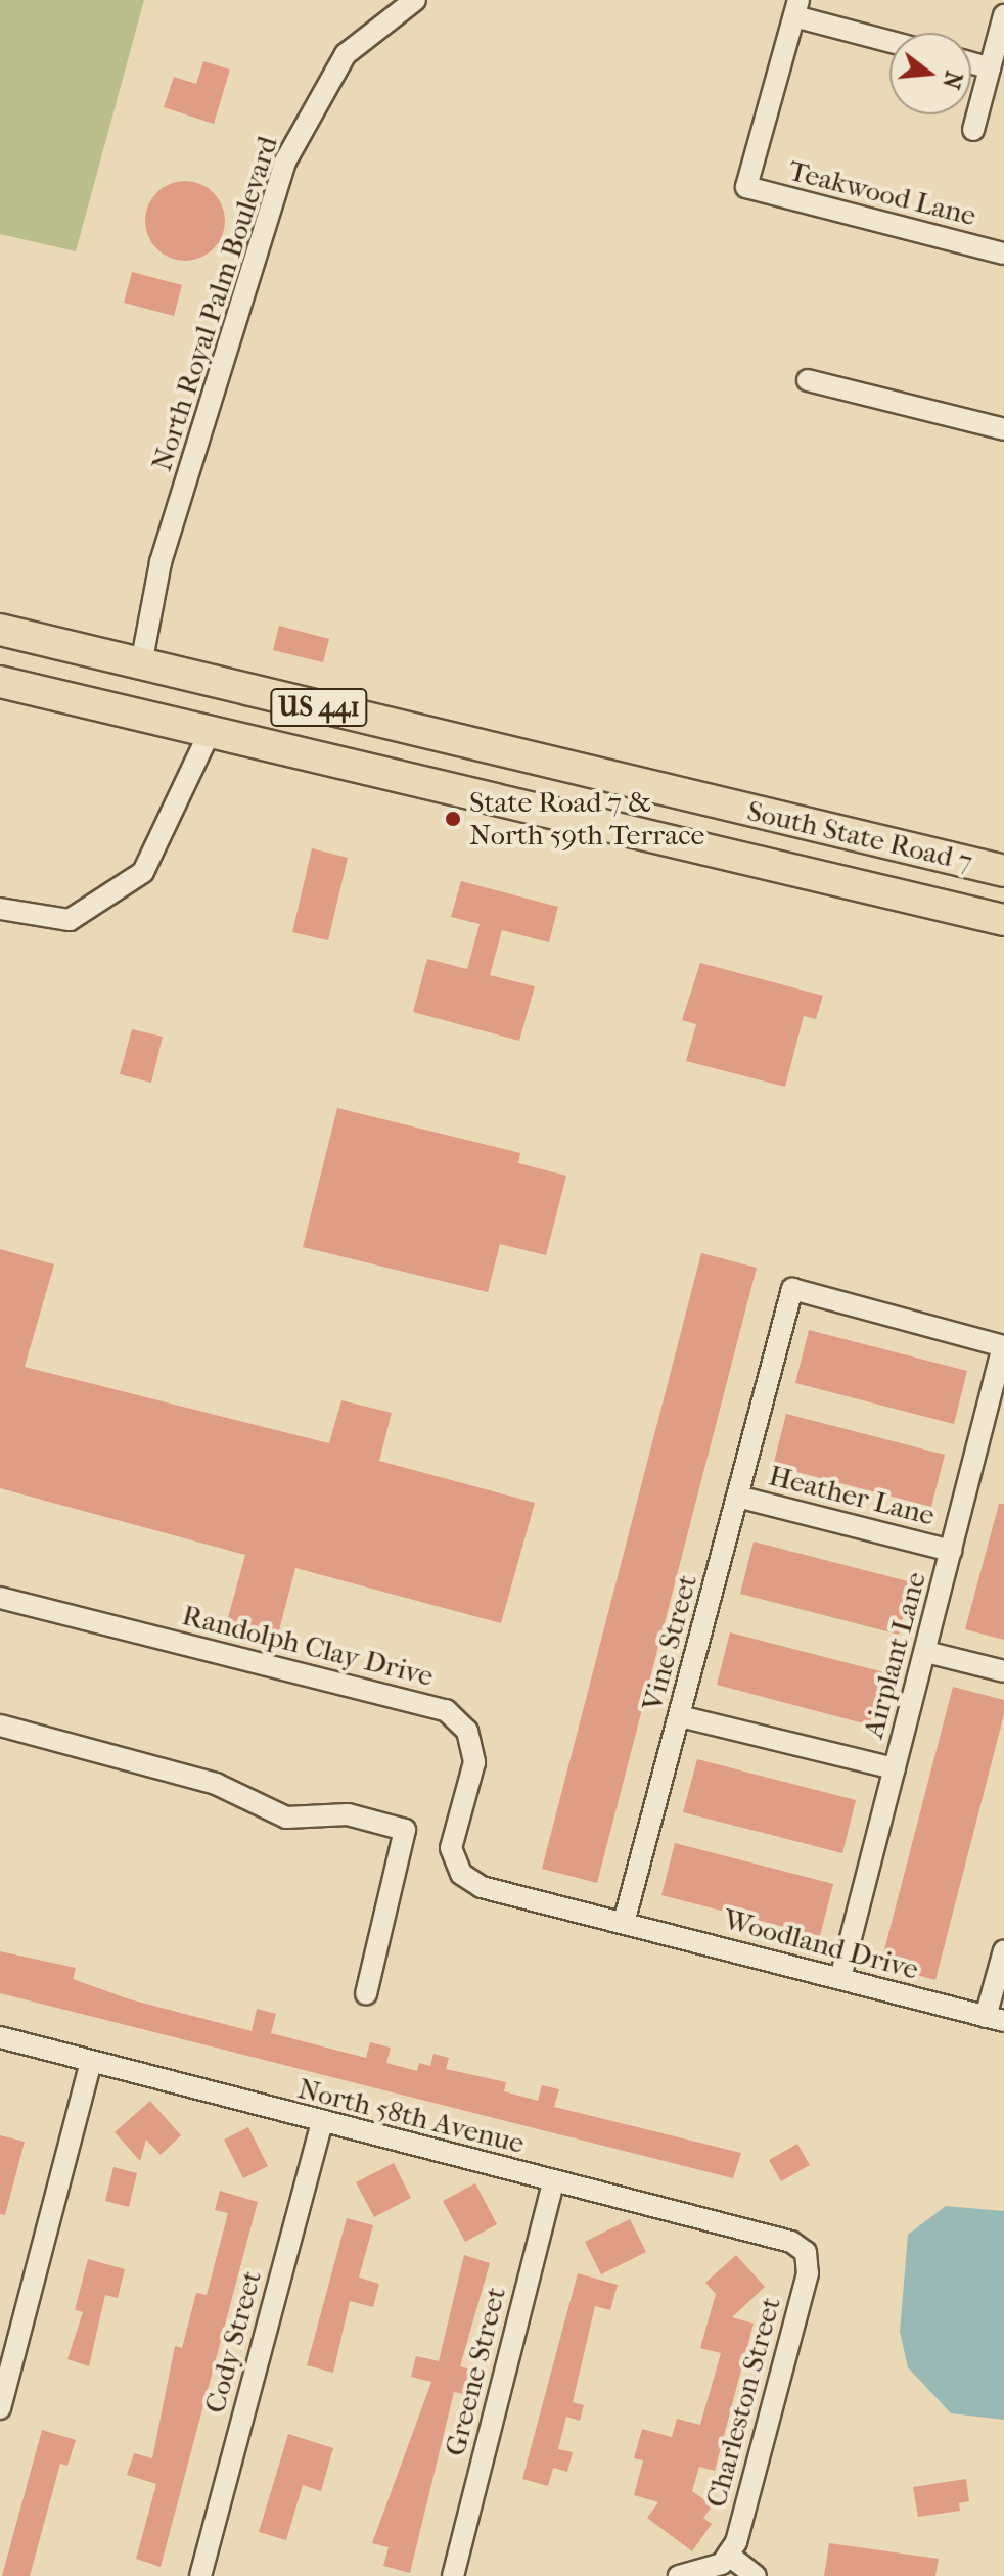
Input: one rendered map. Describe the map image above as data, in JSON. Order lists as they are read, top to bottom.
{
  "streets": {
    "main road": ["US 441", "South State Road 7"],
    "street": [
      "Teakwood Lane",
      "North Royal Palm Boulevard",
      "Heather Lane",
      "Vine Street",
      "Randolph Clay Drive",
      "Airplant Lane",
      "Woodland Drive",
      "North 58th Avenue",
      "Cody Street",
      "Greene Street",
      "Charleston Street"
    ]
  },
  "crossings": [
    ["North Royal Palm Boulevard", "South State Road 7"],
    ["Heather Lane", "Vine Street"],
    ["Heather Lane", "Airplant Lane"],
    ["Vine Street", "Randolph Clay Drive"],
    ["Vine Street", "Airplant Lane"],
    ["Vine Street", "Woodland Drive"],
    ["Randolph Clay Drive", "Woodland Drive"],
    ["Airplant Lane", "Woodland Drive"],
    ["North 58th Avenue", "Cody Street"],
    ["North 58th Avenue", "Greene Street"],
    ["North 58th Avenue", "Charleston Street"]
  ],
  "places": ["State Road 7 & North 59th Terrace"],
  "north": "right"
}
